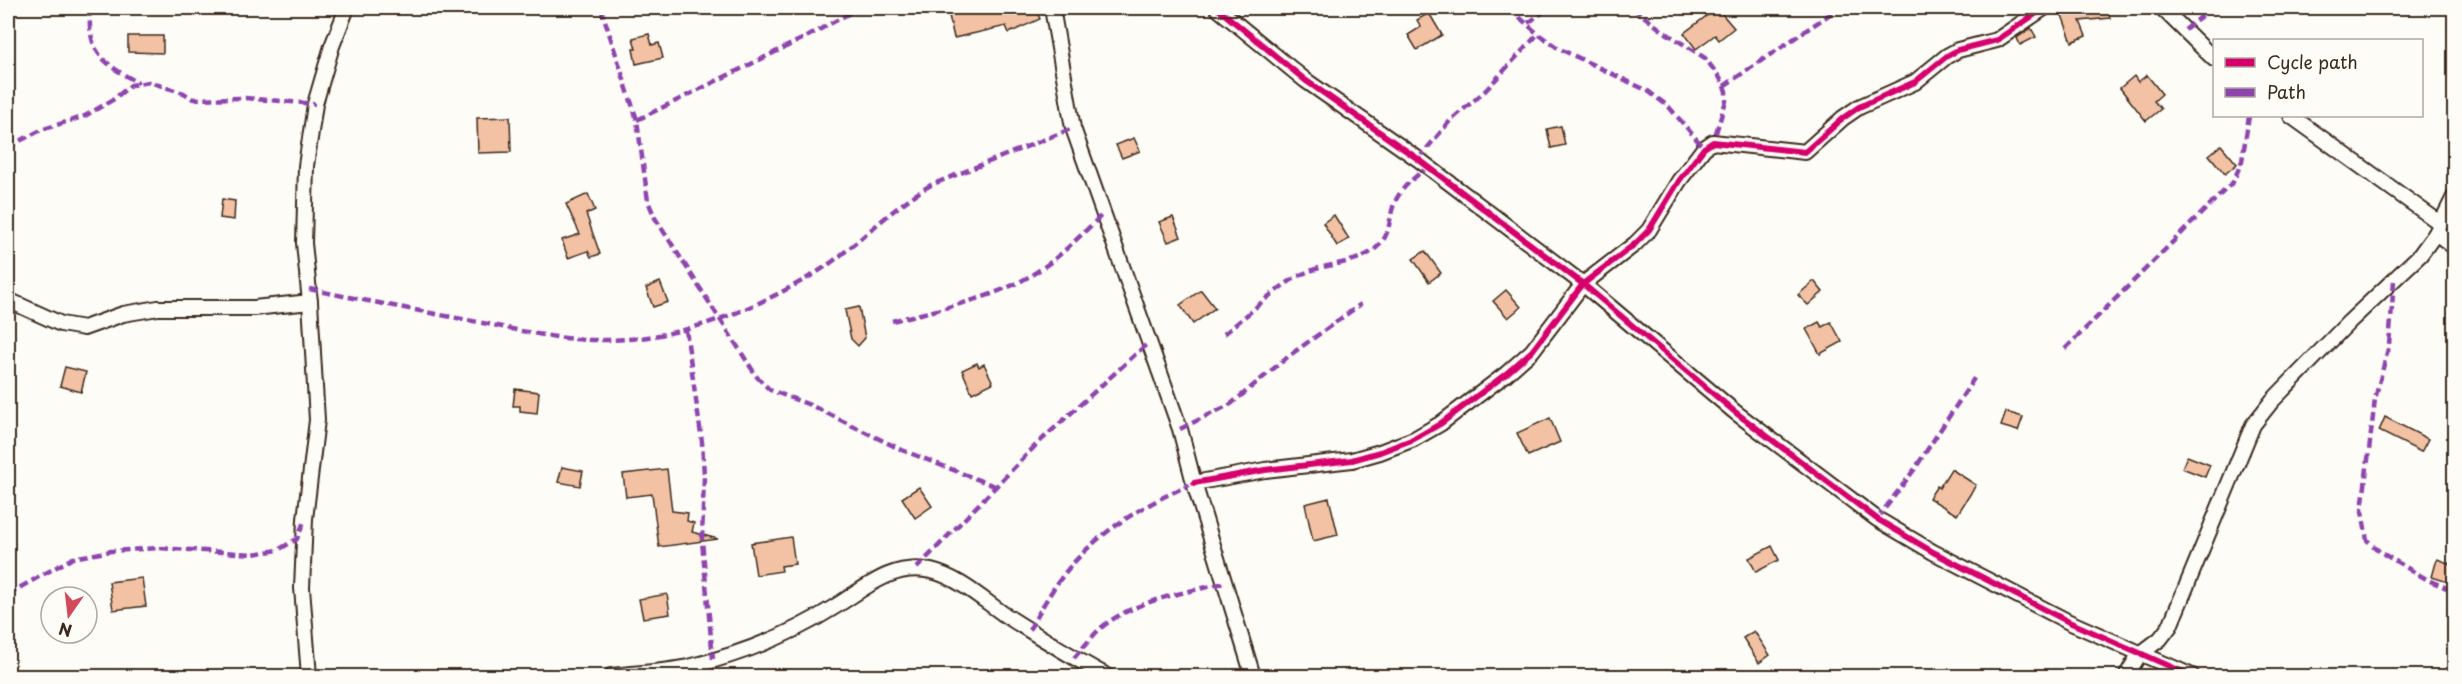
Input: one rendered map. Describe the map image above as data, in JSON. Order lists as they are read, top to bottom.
{
  "legend": ["Cycle path", "Path"],
  "north": "bottom"
}
